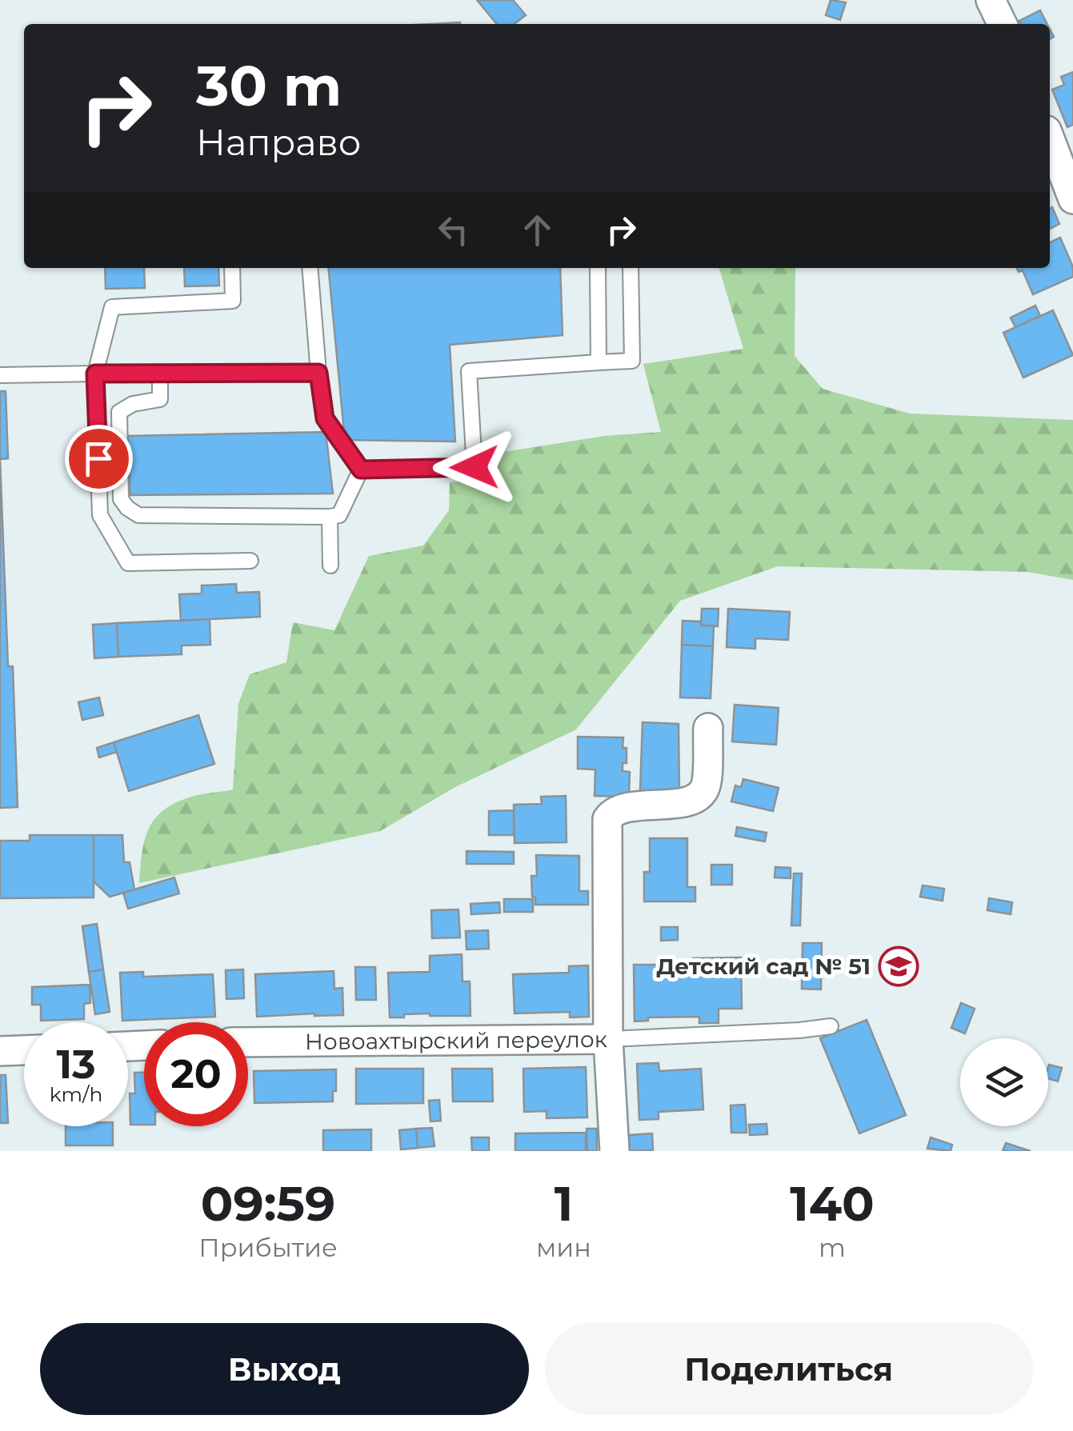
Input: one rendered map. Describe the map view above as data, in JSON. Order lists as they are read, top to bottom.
{
  "streets": {
    "street": ["Новоахтырский переулок"]
  },
  "places": {
    "school or university": ["Детский сад № 51"]
  },
  "page": {
    "turn": ["30 m", "Направо"],
    "speed": "13 km/h",
    "limit": "20",
    "eta": [
      "09:59",
      "Прибытие",
      "1",
      "мин",
      "140",
      "m"
    ],
    "buttons": ["Выход", "Поделиться"]
  }
}
